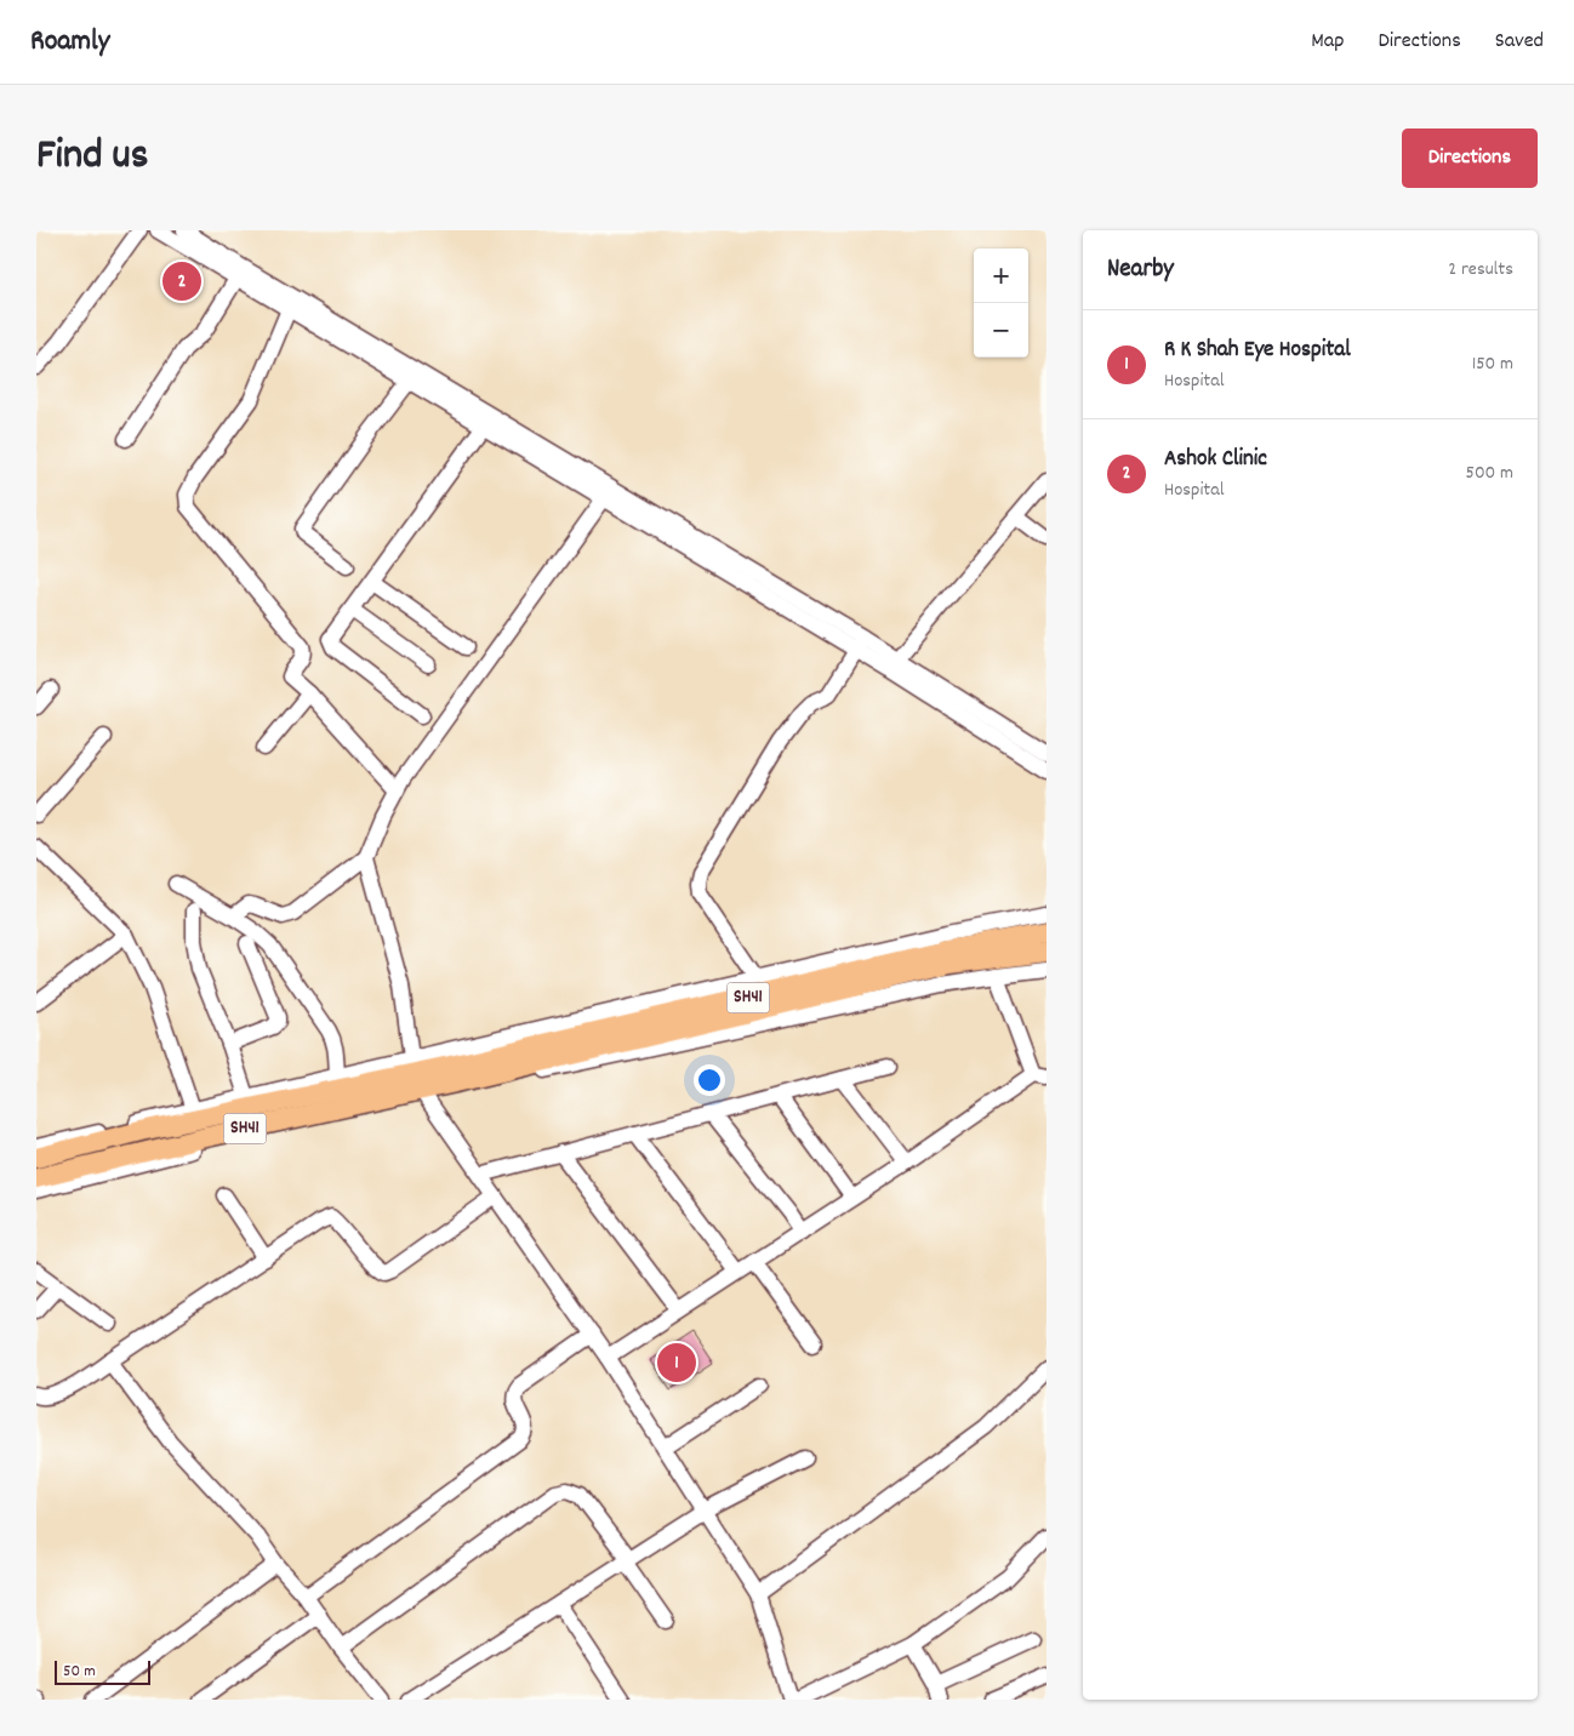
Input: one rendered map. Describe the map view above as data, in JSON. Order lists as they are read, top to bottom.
{
  "streets": {
    "main road": ["SH41"]
  },
  "scale_bar": "50 m",
  "page": {
    "header": "Roamly",
    "nav": ["Map", "Directions", "Saved"],
    "title": "Find us",
    "buttons": "Directions",
    "heading": ["Nearby", "2 results"],
    "map_buttons": ["+", "−"],
    "pins": ["2", "1"],
    "list": [
      {
        "mark": "1",
        "name": "R K Shah Eye Hospital",
        "note": "Hospital",
        "value": "150 m"
      },
      {
        "mark": "2",
        "name": "Ashok Clinic",
        "note": "Hospital",
        "value": "500 m"
      }
    ],
    "scale": "50 m"
  }
}
